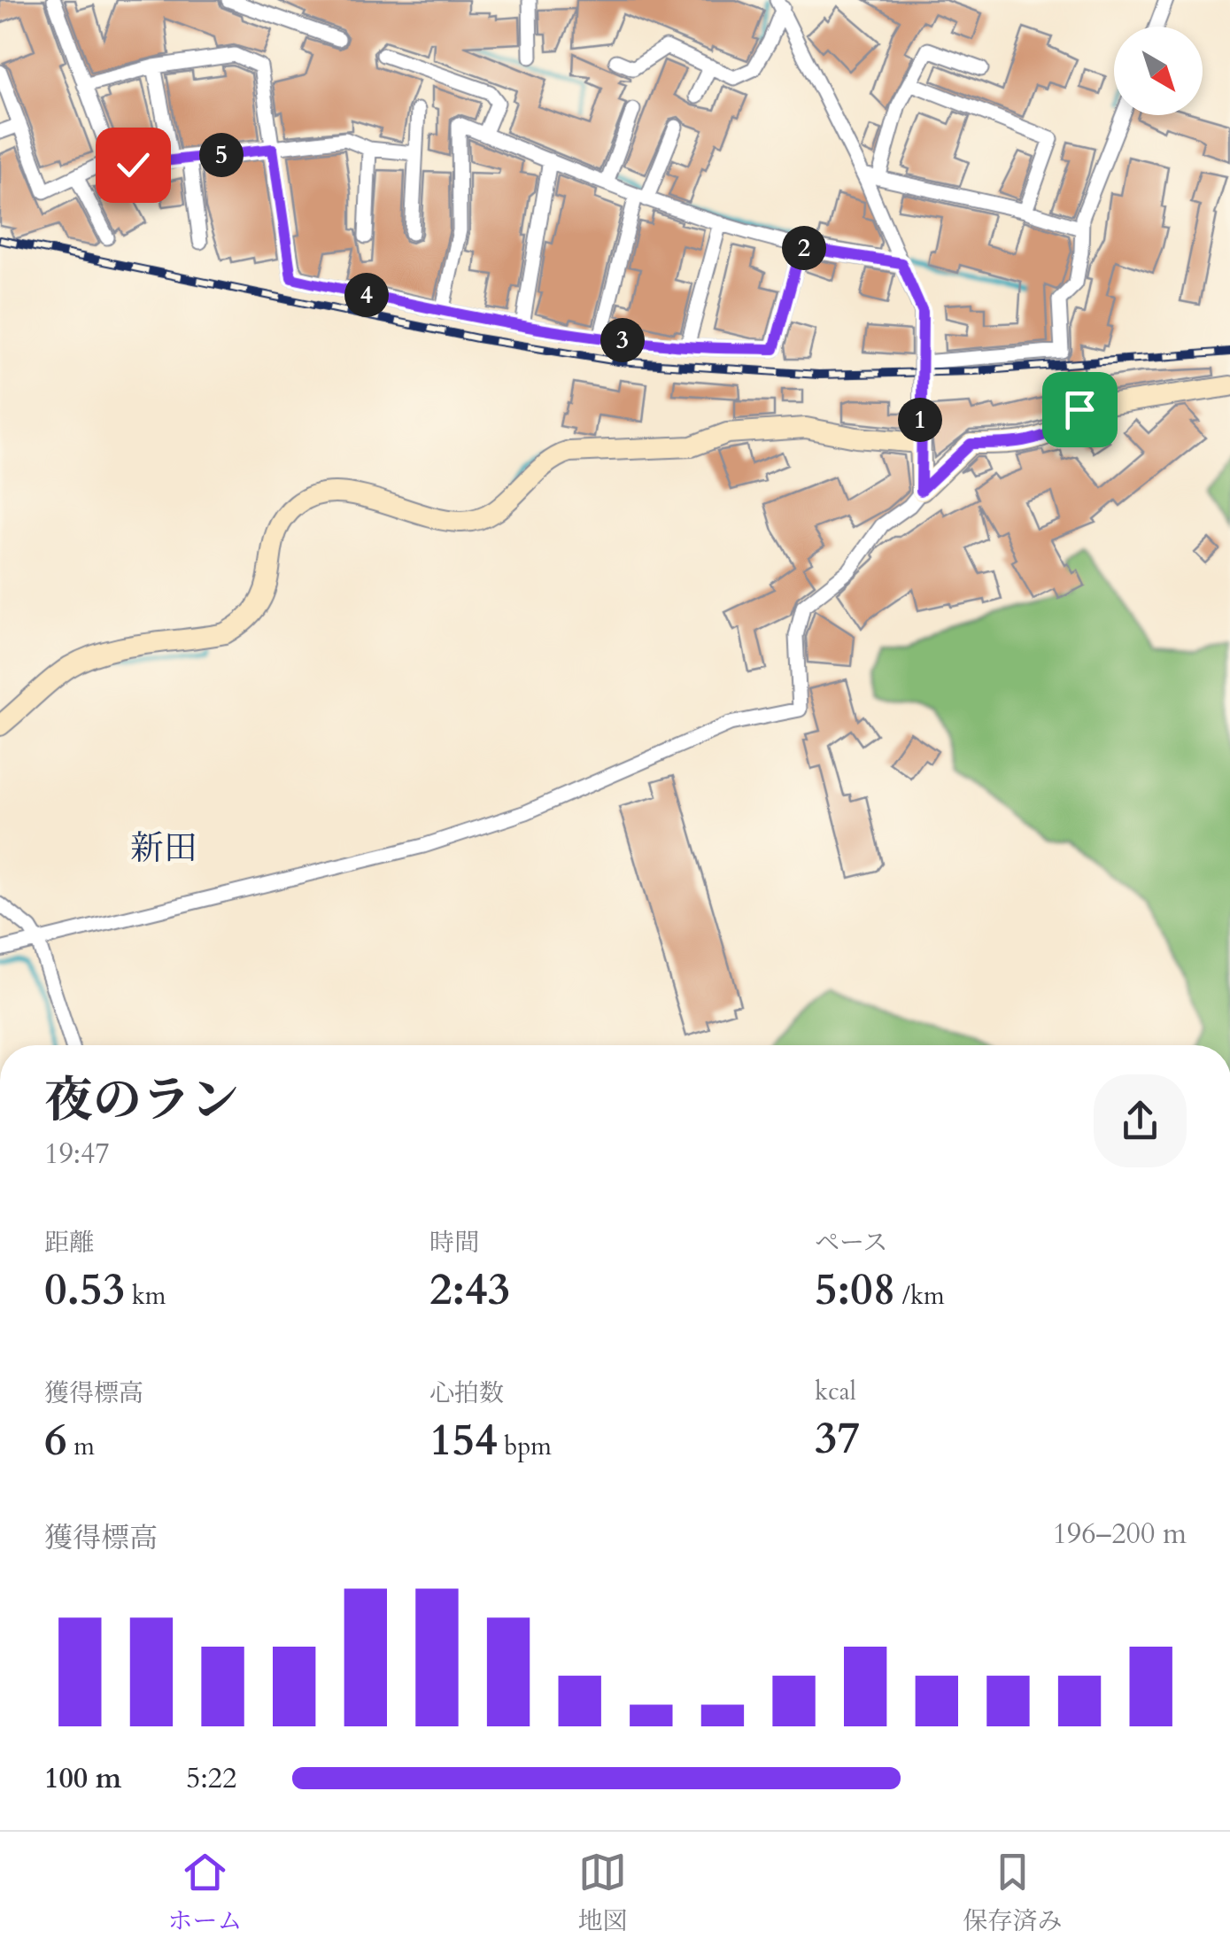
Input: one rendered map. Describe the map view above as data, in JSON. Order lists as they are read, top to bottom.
{
  "districts": ["新田"],
  "north": "bottom right",
  "page": {
    "pins": [
      "5",
      "2",
      "4",
      "3",
      "1"
    ],
    "heading": ["夜のラン", "19:47"],
    "stats": [
      ["距離", "0.53 km"],
      ["時間", "2:43"],
      ["ペース", "5:08 /km"],
      ["獲得標高", "6 m"],
      ["心拍数", "154 bpm"],
      ["kcal", "37"]
    ],
    "chart": ["獲得標高", "196–200 m"],
    "list": [
      {
        "name": "100 m",
        "note": "5:22"
      }
    ],
    "tabs": ["ホーム", "地図", "保存済み"]
  }
}
